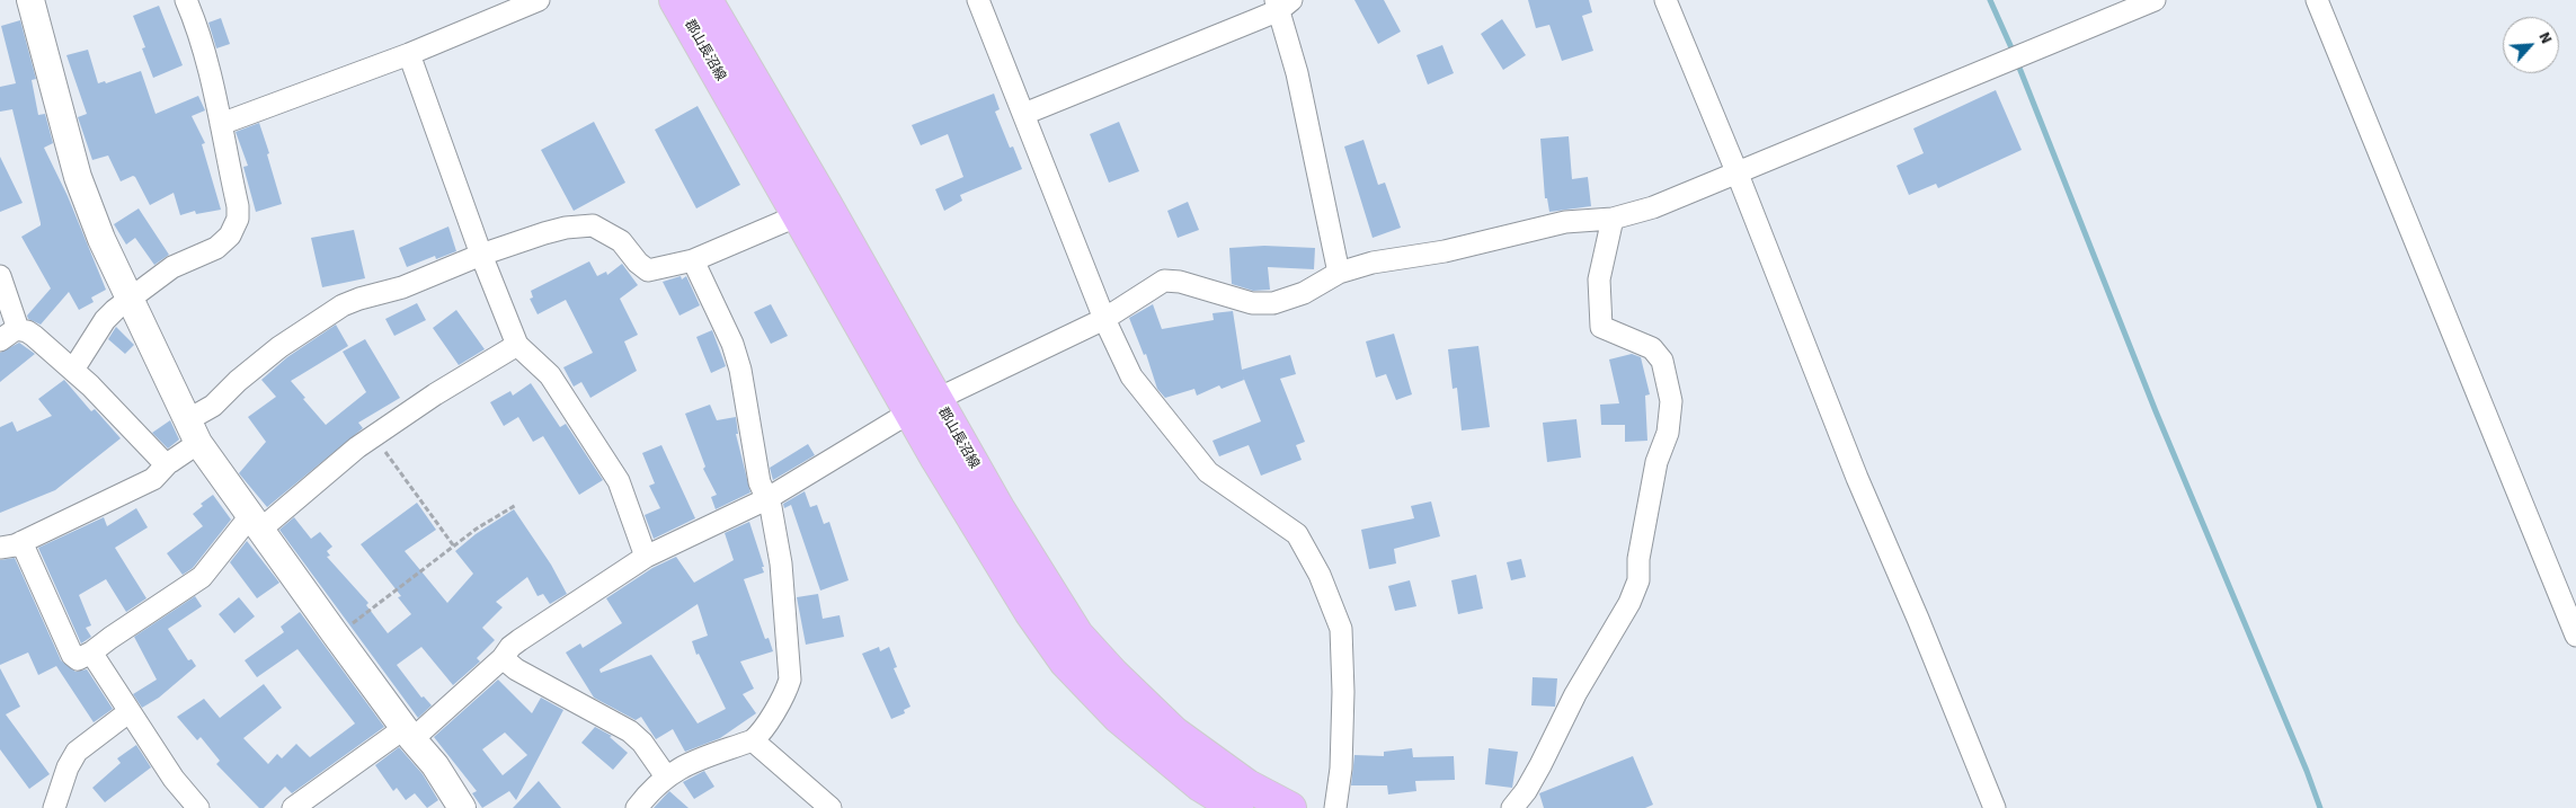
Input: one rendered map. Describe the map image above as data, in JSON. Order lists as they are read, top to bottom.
{
  "streets": {
    "main road": ["郡山長沼線"]
  },
  "north": "top right"
}
